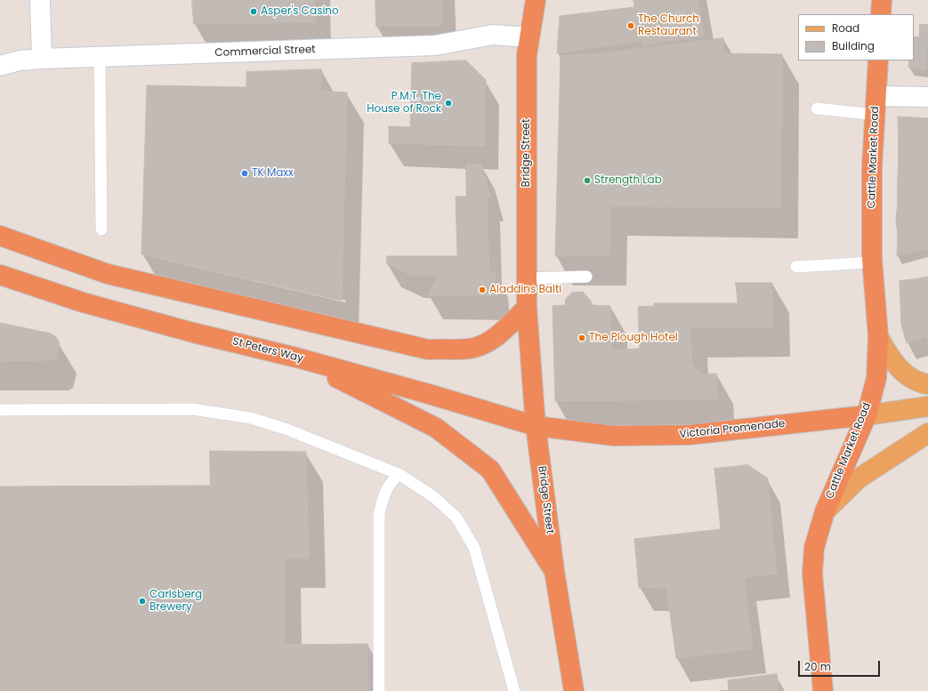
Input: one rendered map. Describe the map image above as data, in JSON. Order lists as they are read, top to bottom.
{
  "streets": {
    "highway": [
      "Bridge Street",
      "Cattle Market Road",
      "St Peters Way",
      "Victoria Promenade"
    ],
    "street": ["Commercial Street"]
  },
  "crossings": [
    ["Commercial Street", "Bridge Street"],
    ["Bridge Street", "St Peters Way"],
    ["Bridge Street", "Victoria Promenade"],
    ["Cattle Market Road", "Victoria Promenade"],
    ["St Peters Way", "Victoria Promenade"]
  ],
  "places": [
    "Asper's Casino",
    "The Church Restaurant",
    "P.M.T. The House of Rock",
    "TK Maxx",
    "Strength Lab",
    "Aladdins Balti",
    "The Plough Hotel",
    "Carlsberg Brewery"
  ],
  "legend": ["Road", "Building"],
  "scale_bar": "20 m"
}
